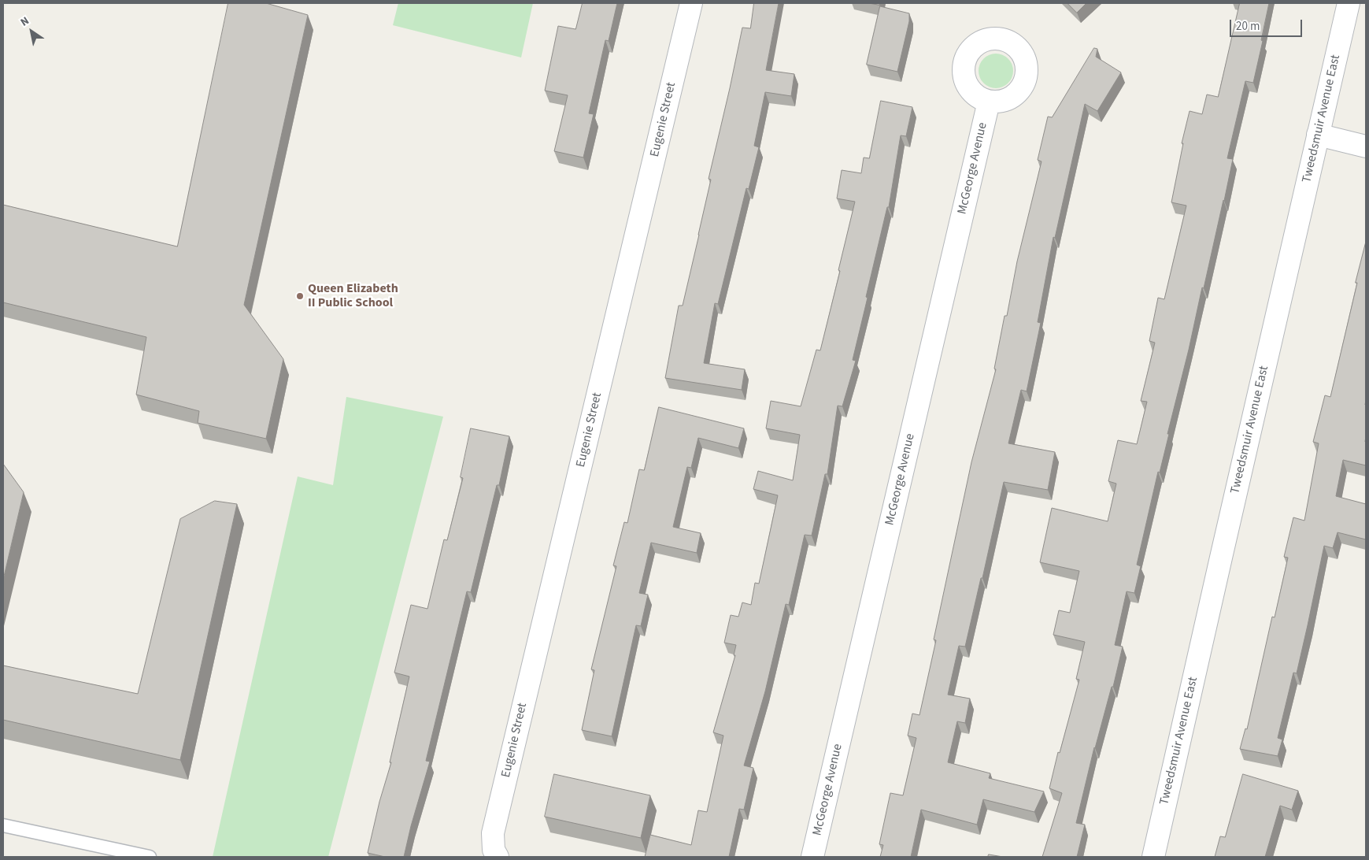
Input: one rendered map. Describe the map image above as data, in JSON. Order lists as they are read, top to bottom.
{
  "streets": {
    "street": ["Tweedsmuir Avenue East", "Eugenie Street", "McGeorge Avenue"]
  },
  "places": ["Queen Elizabeth II Public School"],
  "scale_bar": "20 m",
  "north": "top left"
}
